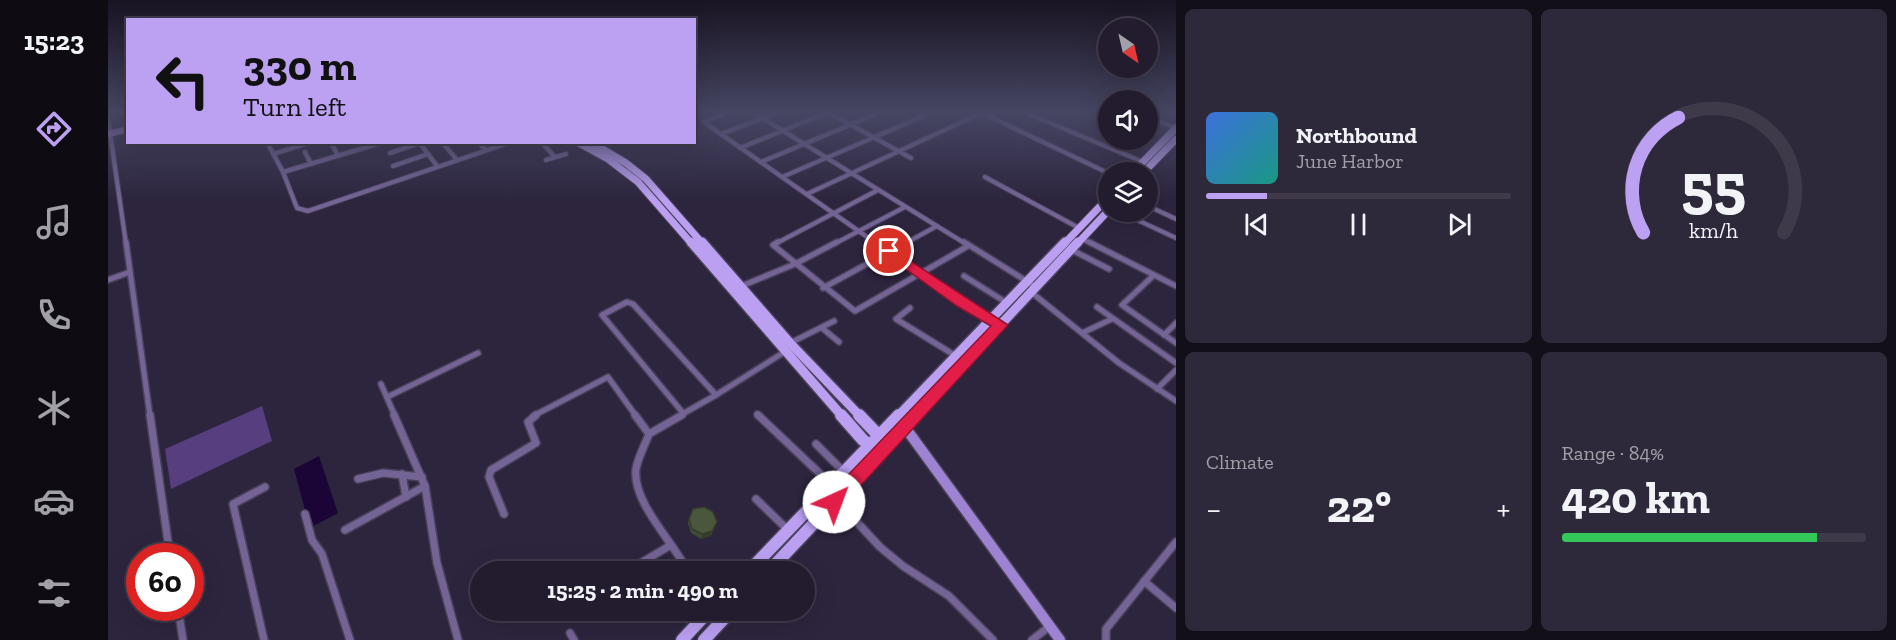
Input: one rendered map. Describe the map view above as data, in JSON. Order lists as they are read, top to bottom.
{
  "north": "bottom right",
  "page": {
    "tabs": "15:23",
    "turn": ["330 m", "Turn left"],
    "song": ["Northbound", "June Harbor"],
    "tile": [
      "Climate",
      ["Range · 84%", "420 km"]
    ],
    "heat": ["−", "22°", "+"],
    "limit": "60",
    "trip": "15:25 · 2 min · 490 m",
    "gauge": ["55", "km/h"]
  }
}
